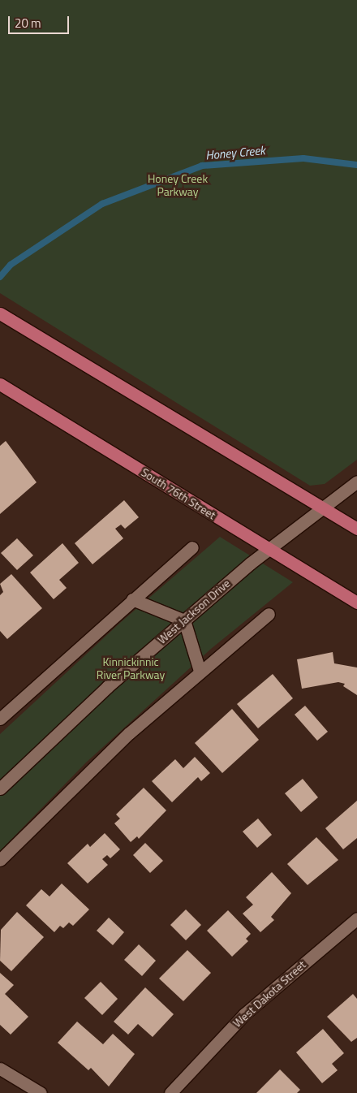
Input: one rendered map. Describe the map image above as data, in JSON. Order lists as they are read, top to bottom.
{
  "streets": {
    "main road": ["South 76th Street"],
    "street": ["West Jackson Drive", "West Dakota Street"]
  },
  "crossings": [
    ["South 76th Street", "West Jackson Drive"]
  ],
  "water": ["Honey Creek"],
  "parks": ["Honey Creek Parkway", "Kinnickinnic River Parkway"],
  "scale_bar": "20 m"
}
